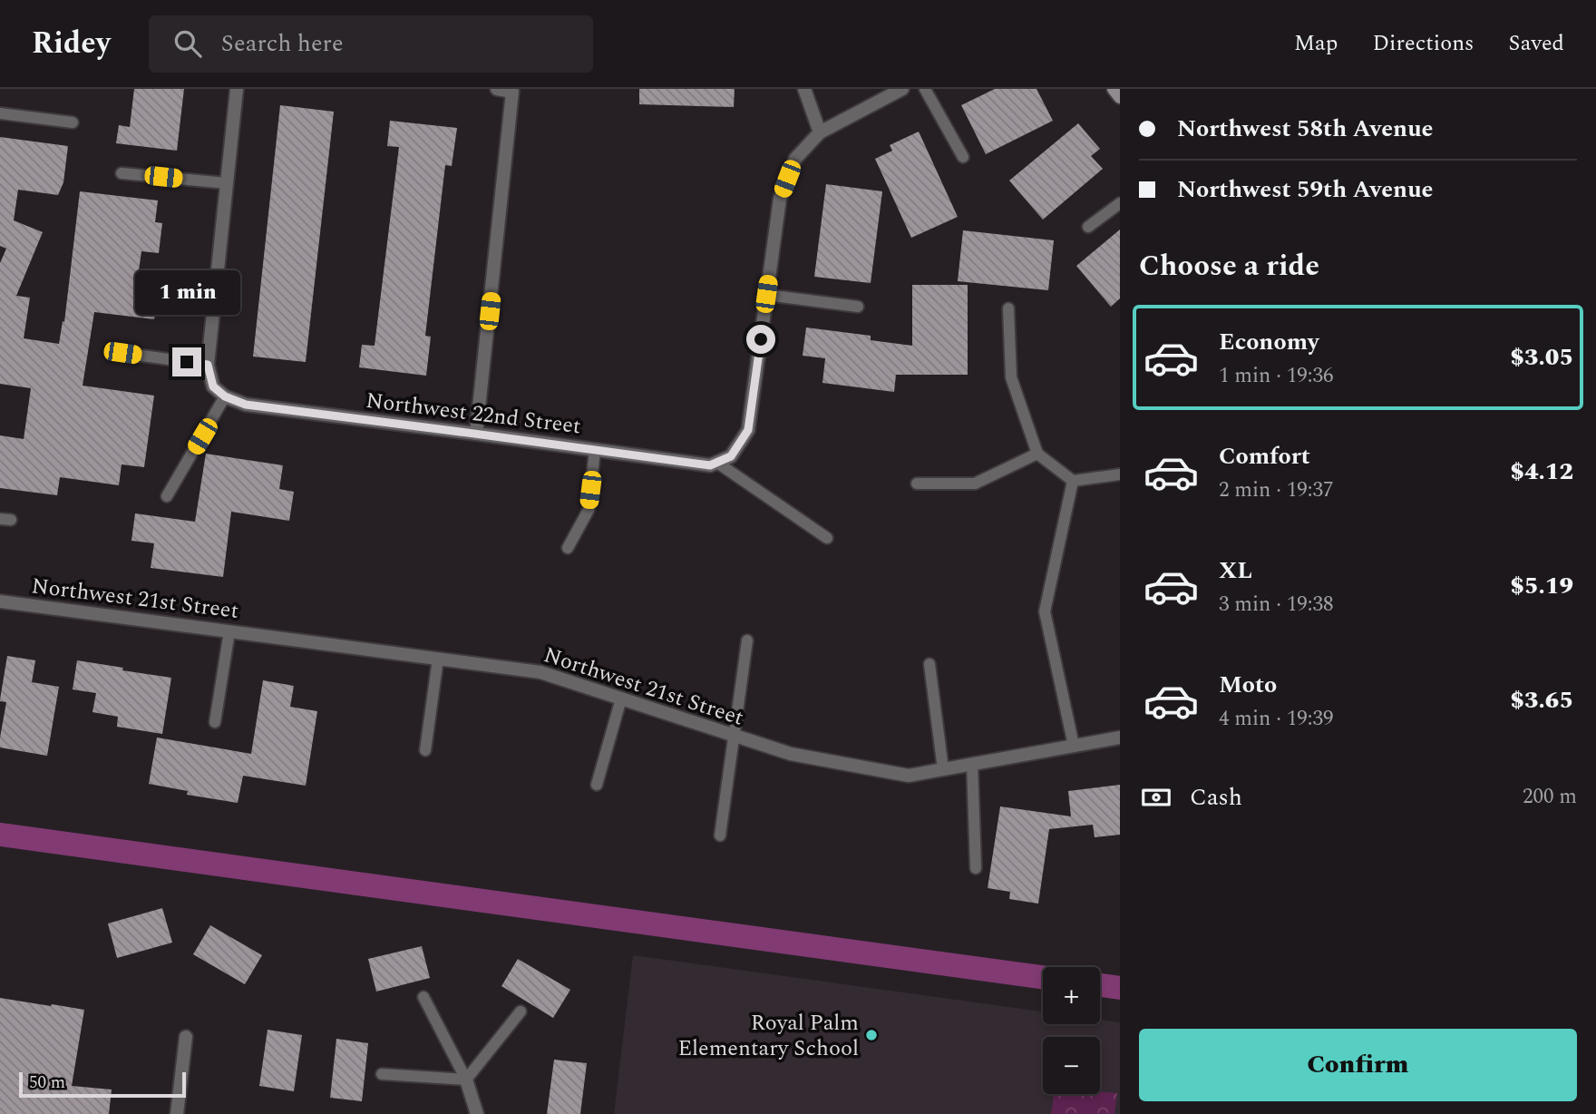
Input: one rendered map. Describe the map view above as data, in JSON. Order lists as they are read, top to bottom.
{
  "streets": {
    "street": ["Northwest 22nd Street", "Northwest 21st Street"]
  },
  "places": ["Royal Palm Elementary School"],
  "scale_bar": "50 m",
  "page": {
    "header": "Ridey",
    "search": "Search here",
    "nav": ["Map", "Directions", "Saved"],
    "banner": ["Northwest 58th Avenue", "Northwest 59th Avenue"],
    "heading": "Choose a ride",
    "bubble": "1 min",
    "list": [
      {
        "name": "Economy",
        "note": "1 min · 19:36",
        "value": "$3.05"
      },
      {
        "name": "Comfort",
        "note": "2 min · 19:37",
        "value": "$4.12"
      },
      {
        "name": "XL",
        "note": "3 min · 19:38",
        "value": "$5.19"
      },
      {
        "name": "Moto",
        "note": "4 min · 19:39",
        "value": "$3.65"
      }
    ],
    "pay": ["Cash", "200 m"],
    "map_buttons": ["+", "−"],
    "buttons": "Confirm",
    "scale": "50 m"
  }
}
